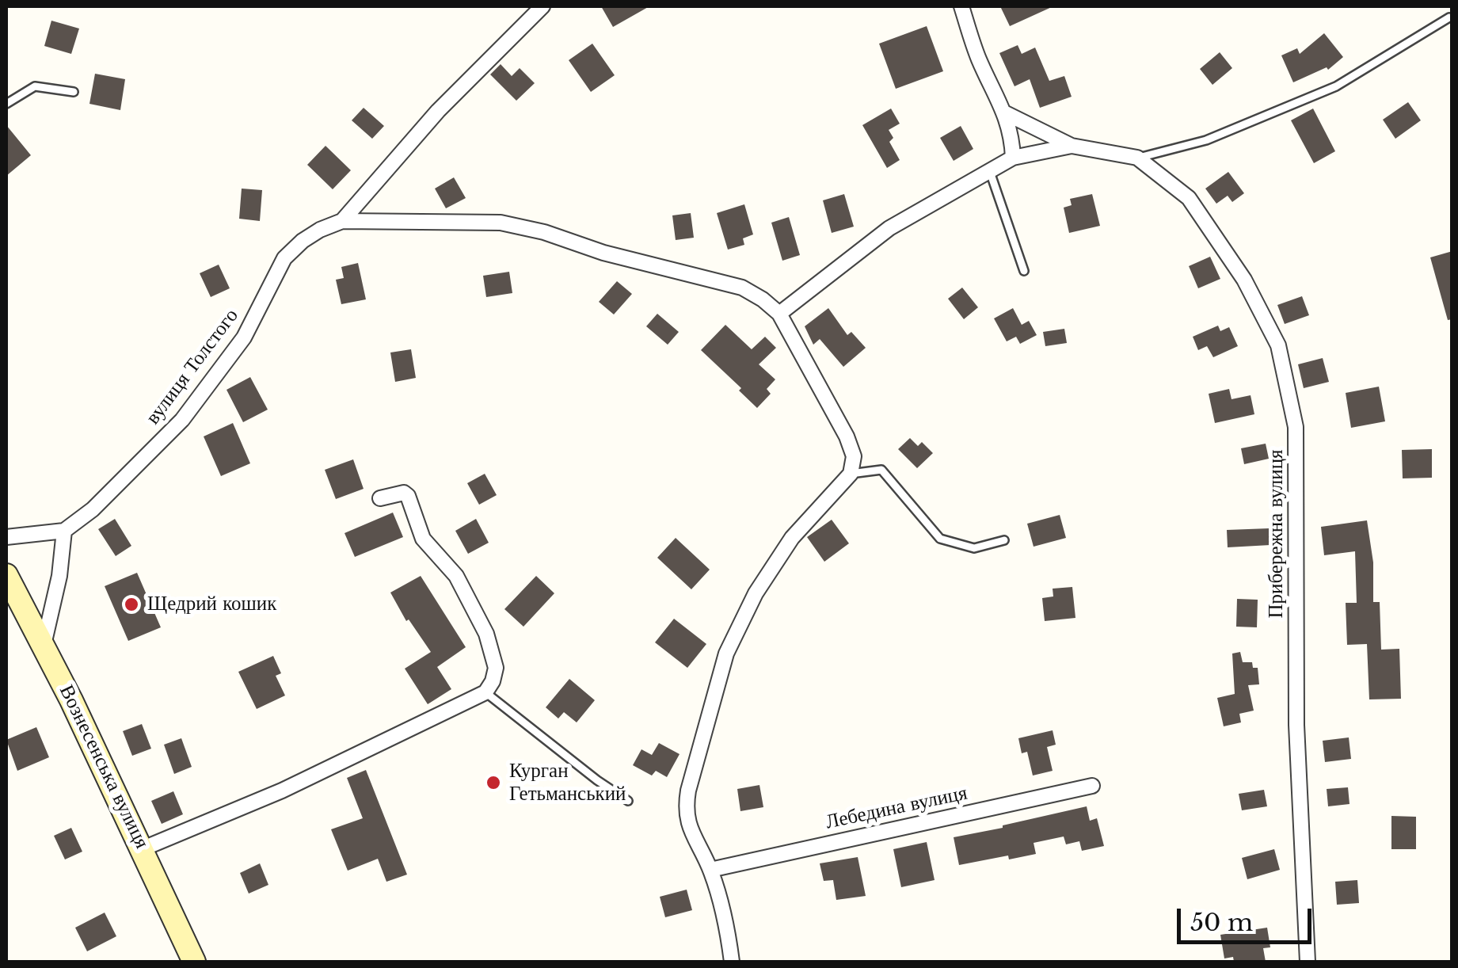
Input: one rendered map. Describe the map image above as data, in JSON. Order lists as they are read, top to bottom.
{
  "streets": {
    "main road": ["Вознесенська вулиця"],
    "street": ["вулиця Толстого", "Прибережна вулиця", "Лебедина вулиця"]
  },
  "places": ["Щедрий кошик", "Курган Гетьманський"],
  "scale_bar": "50 m"
}
